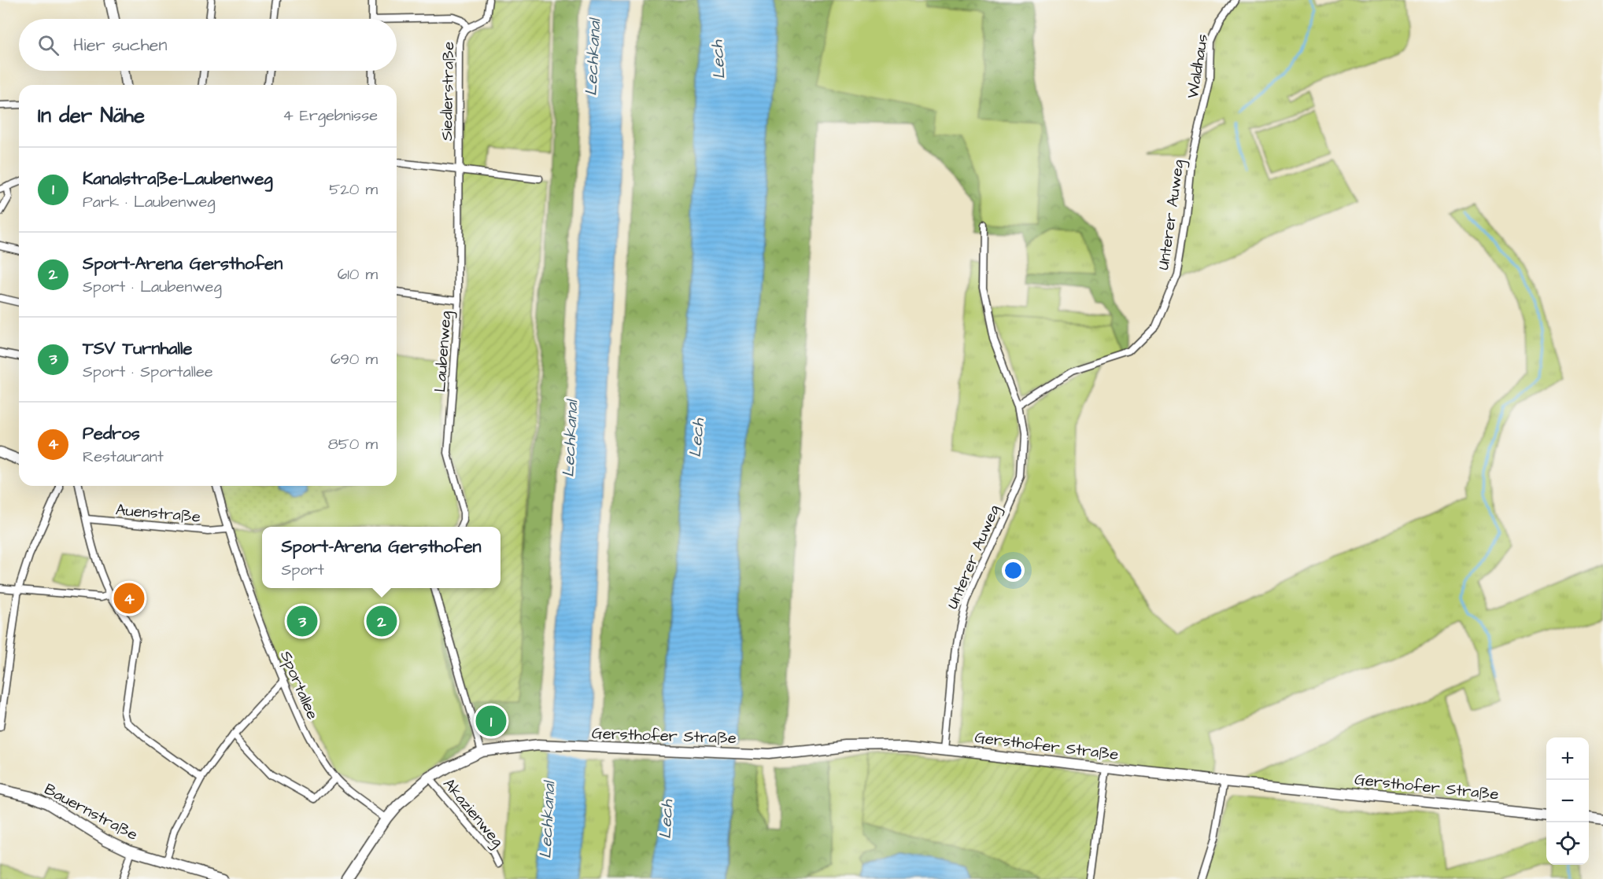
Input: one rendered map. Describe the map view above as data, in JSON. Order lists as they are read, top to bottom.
{
  "streets": {
    "main road": ["Gersthofer Straße", "Bauernstraße"],
    "street": [
      "Waldhaus",
      "Siedlerstraße",
      "Unterer Auweg",
      "Laubenweg",
      "Auenstraße",
      "Sportallee",
      "Akazienweg"
    ]
  },
  "crossings": [
    ["Waldhaus", "Unterer Auweg"],
    ["Siedlerstraße", "Laubenweg"],
    ["Unterer Auweg", "Gersthofer Straße"],
    ["Auenstraße", "Sportallee"],
    ["Sportallee", "Gersthofer Straße"],
    ["Gersthofer Straße", "Akazienweg"]
  ],
  "water": ["Lechkanal", "Lech"],
  "page": {
    "search": "Hier suchen",
    "heading": ["In der Nähe", "4 Ergebnisse"],
    "list": [
      {
        "mark": "1",
        "name": "Kanalstraße-Laubenweg",
        "note": "Park · Laubenweg",
        "value": "520 m"
      },
      {
        "mark": "2",
        "name": "Sport-Arena Gersthofen",
        "note": "Sport · Laubenweg",
        "value": "610 m"
      },
      {
        "mark": "3",
        "name": "TSV Turnhalle",
        "note": "Sport · Sportallee",
        "value": "690 m"
      },
      {
        "mark": "4",
        "name": "Pedros",
        "note": "Restaurant",
        "value": "850 m"
      }
    ],
    "popup": ["Sport-Arena Gersthofen", "Sport"],
    "pins": [
      "4",
      "2",
      "3",
      "1"
    ],
    "map_buttons": ["+", "−"]
  }
}
